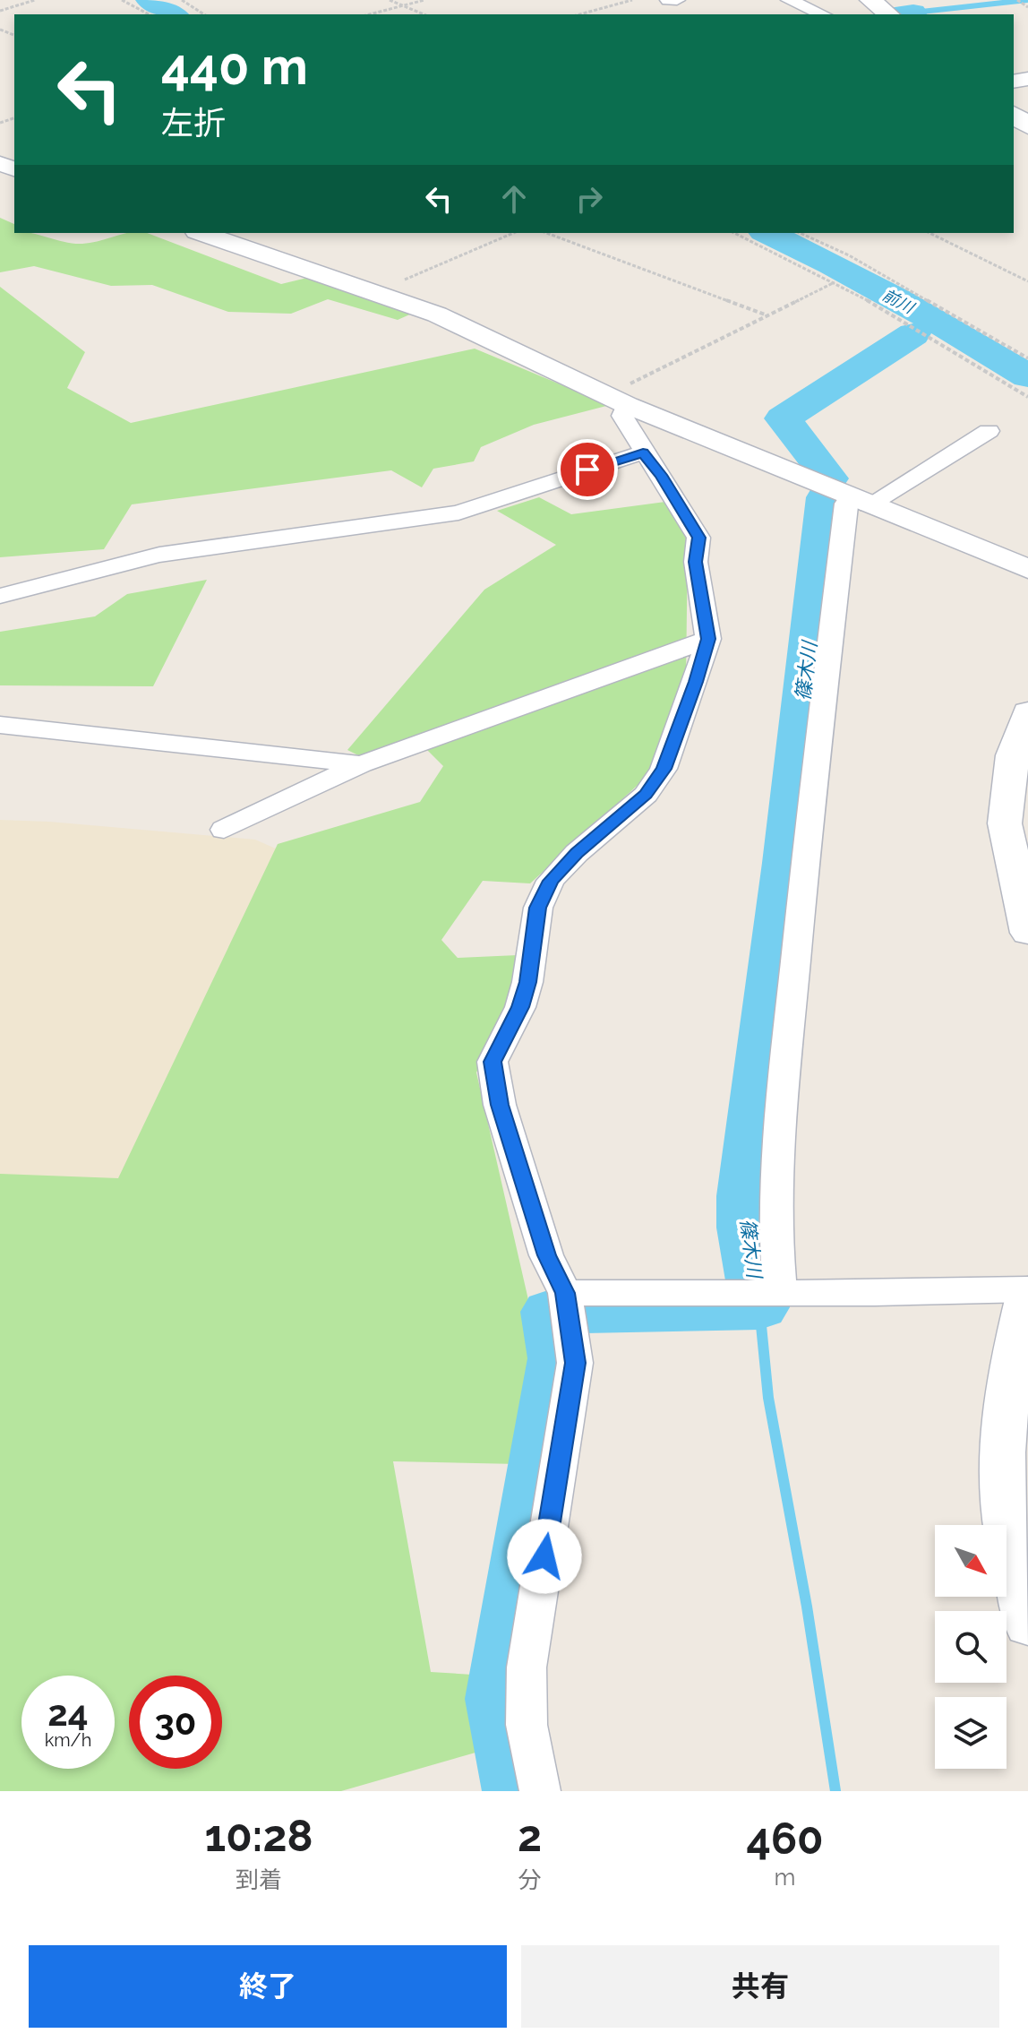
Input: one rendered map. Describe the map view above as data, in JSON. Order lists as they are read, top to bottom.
{
  "water": ["前川", "篠木川"],
  "north": "bottom right",
  "page": {
    "turn": ["440 m", "左折"],
    "speed": "24 km/h",
    "limit": "30",
    "eta": [
      "10:28",
      "到着",
      "2",
      "分",
      "460",
      "m"
    ],
    "buttons": ["終了", "共有"]
  }
}
